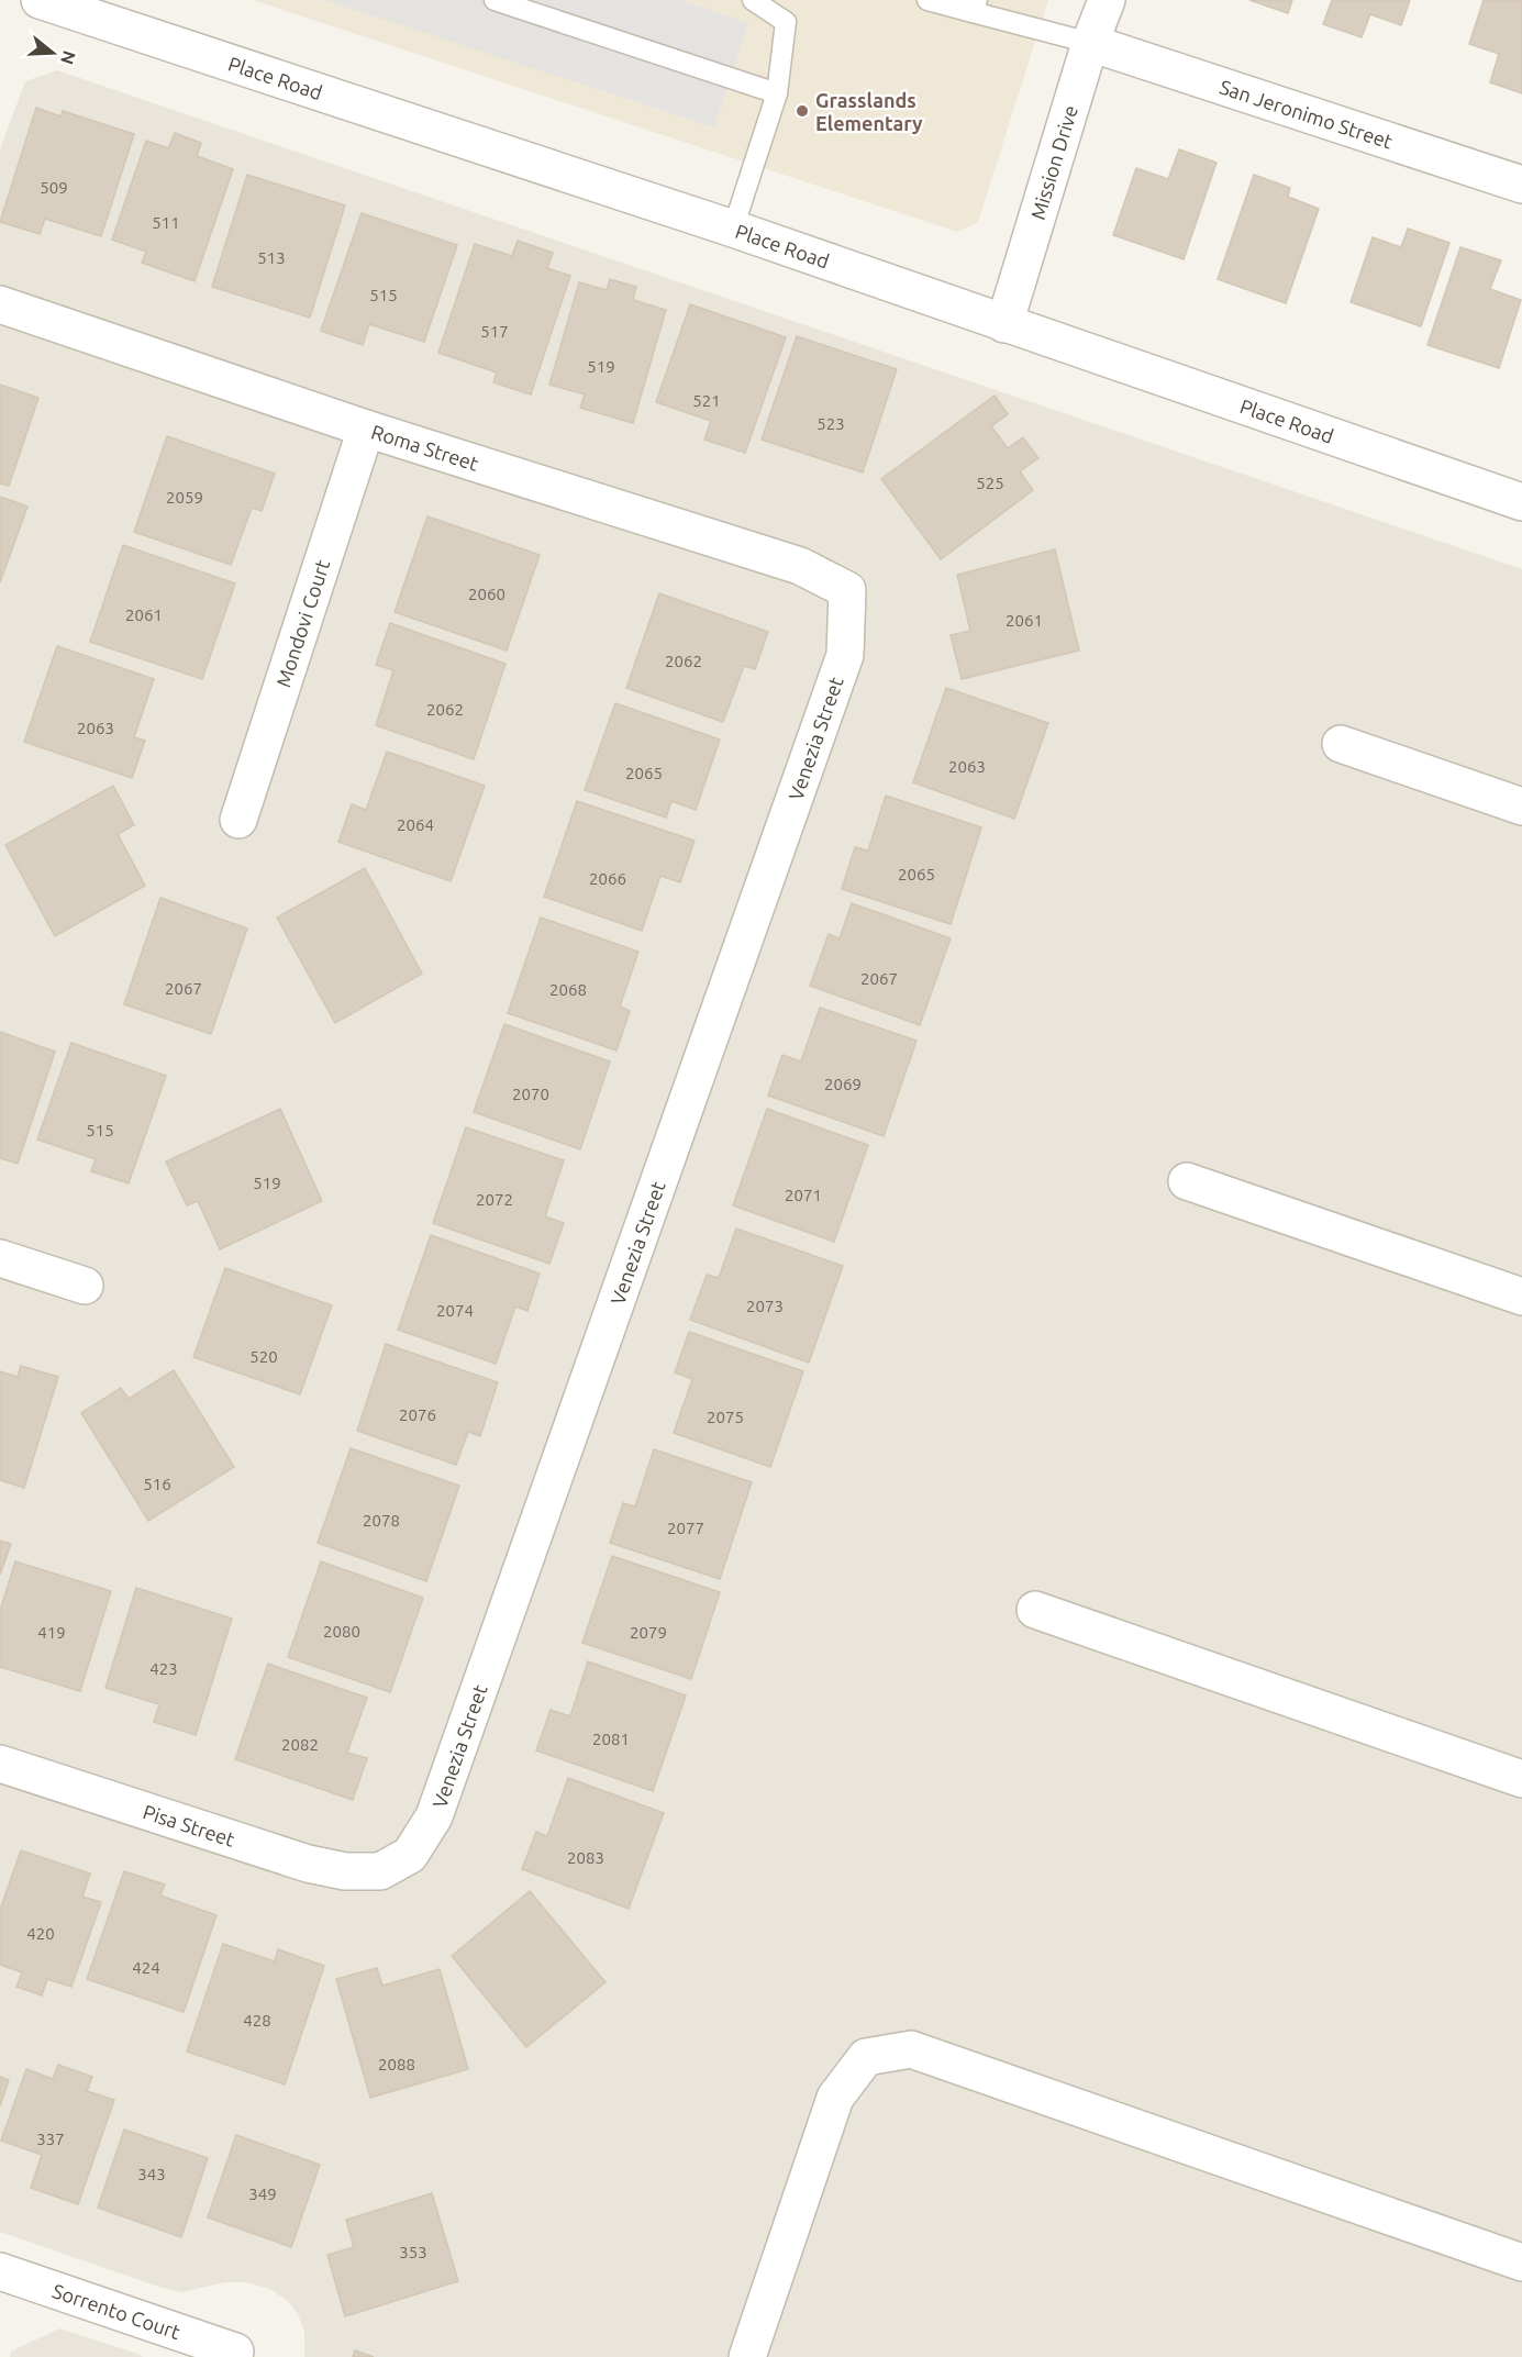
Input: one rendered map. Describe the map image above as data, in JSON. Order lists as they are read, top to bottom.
{
  "streets": {
    "street": [
      "Place Road",
      "San Jeronimo Street",
      "Mission Drive",
      "Roma Street",
      "Mondovi Court",
      "Venezia Street",
      "Pisa Street",
      "Sorrento Court"
    ]
  },
  "crossings": [
    ["Place Road", "Mission Drive"],
    ["San Jeronimo Street", "Mission Drive"],
    ["Roma Street", "Mondovi Court"],
    ["Roma Street", "Venezia Street"],
    ["Venezia Street", "Pisa Street"]
  ],
  "places": ["Grasslands Elementary"],
  "house_numbers": [
    "509",
    "511",
    "513",
    "515",
    "517",
    "519",
    "521",
    "523",
    "525",
    "2059",
    "2060",
    "2061",
    "2061",
    "2062",
    "2062",
    "2063",
    "2063",
    "2065",
    "2064",
    "2065",
    "2066",
    "2067",
    "2067",
    "2068",
    "2069",
    "2070",
    "515",
    "519",
    "2071",
    "2072",
    "2073",
    "2074",
    "520",
    "2076",
    "2075",
    "516",
    "2078",
    "2077",
    "2080",
    "419",
    "2079",
    "423",
    "2081",
    "2082",
    "2083",
    "420",
    "424",
    "428",
    "2088",
    "337",
    "343",
    "349",
    "353"
  ],
  "north": "right"
}
